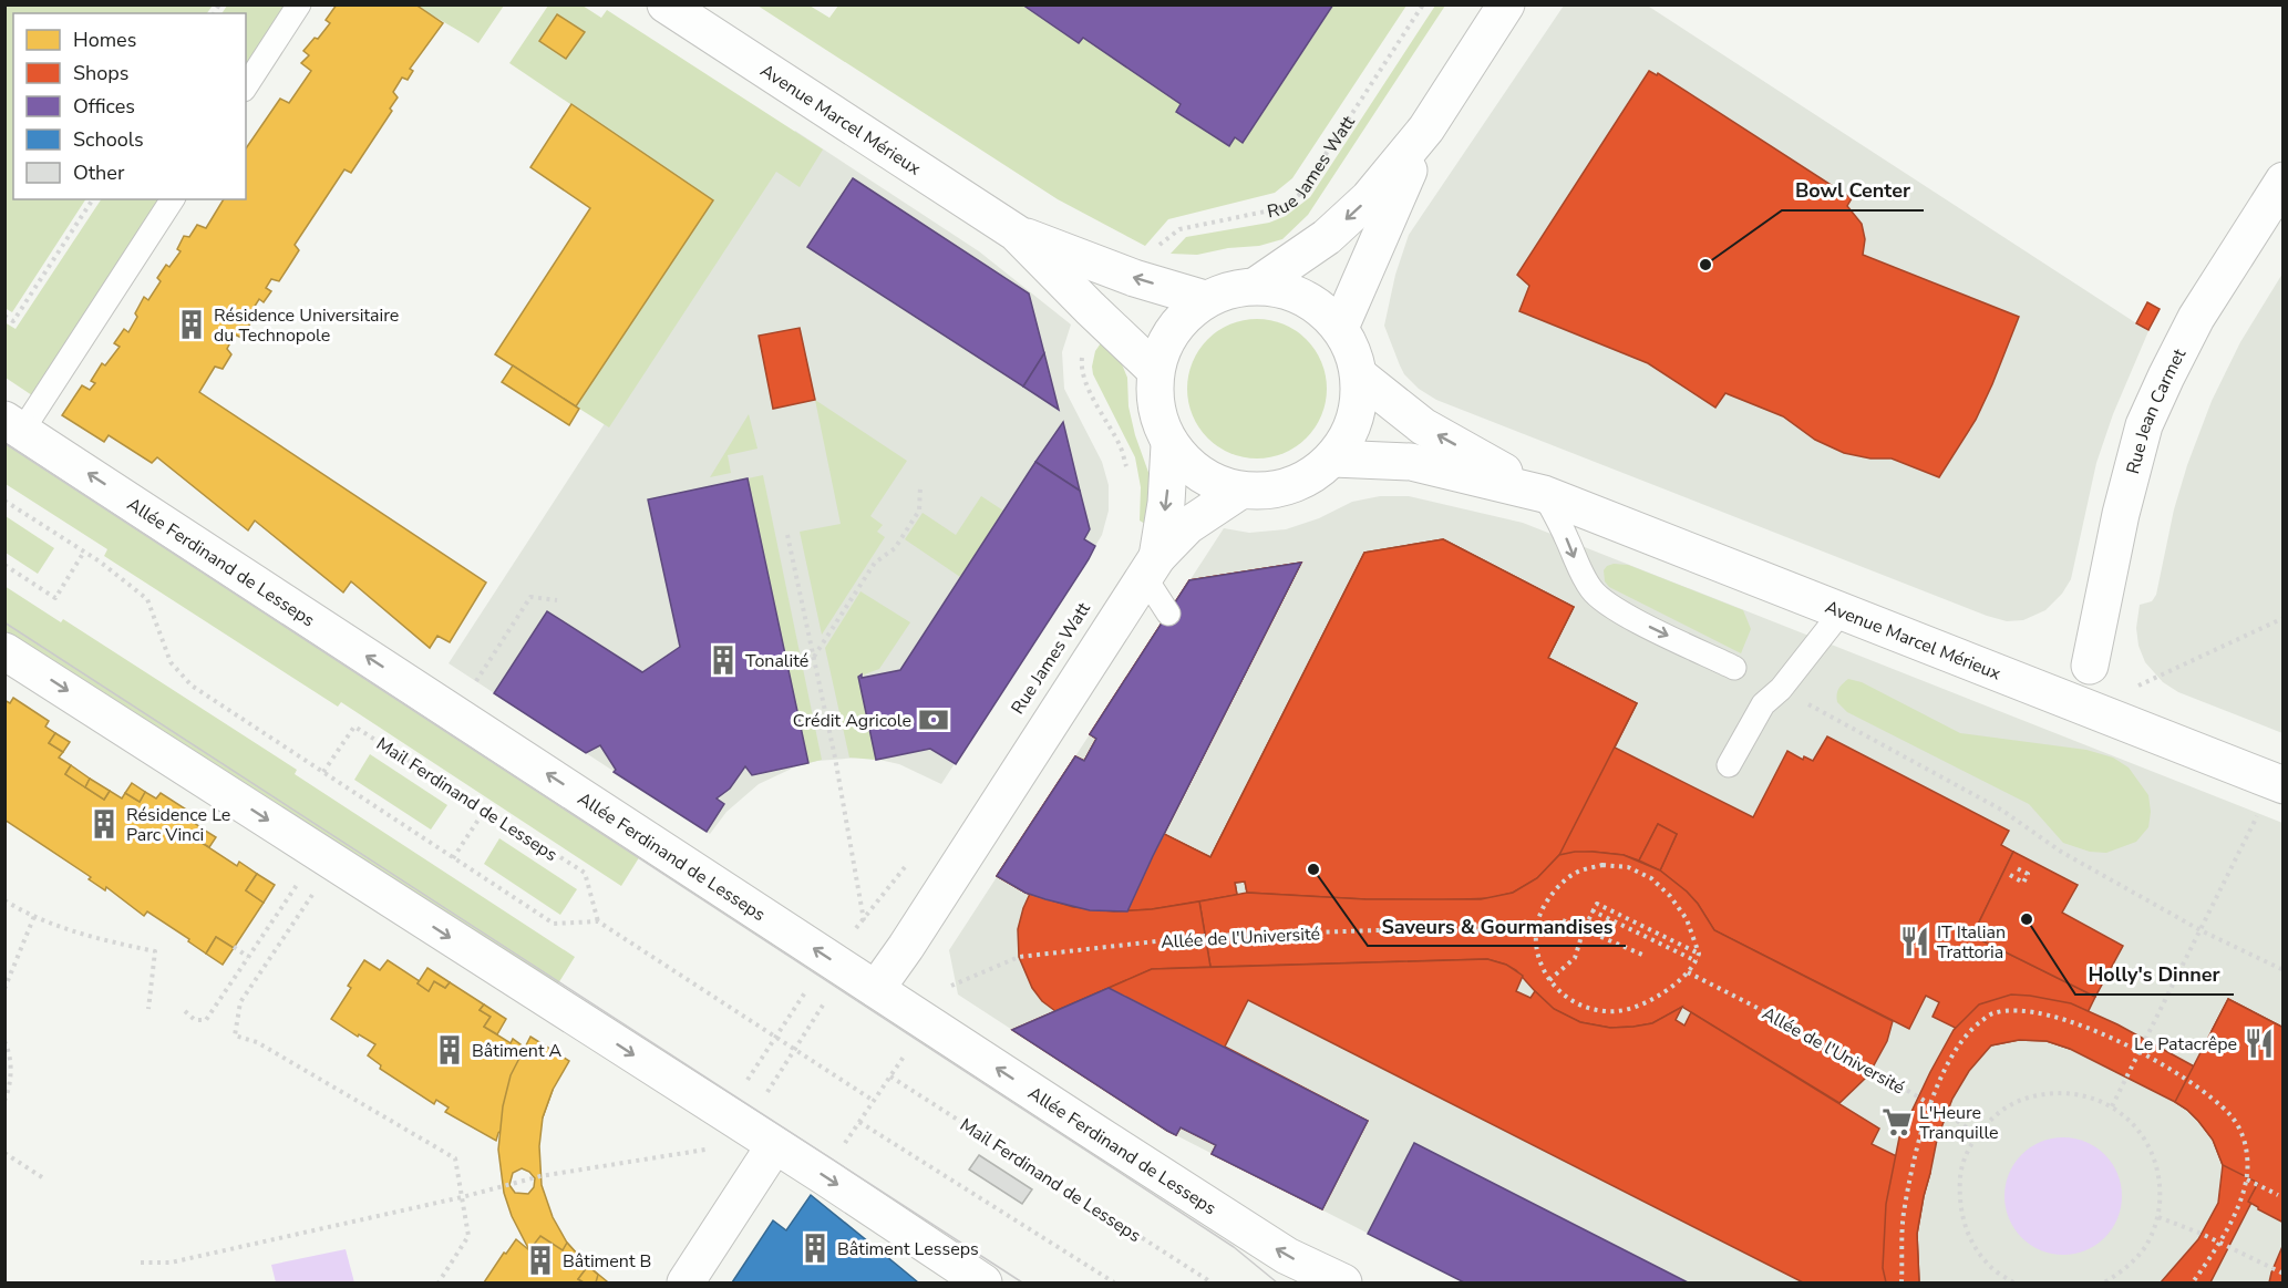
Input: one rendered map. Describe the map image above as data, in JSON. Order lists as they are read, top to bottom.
{
  "streets": {
    "street": [
      "Avenue Marcel Mérieux",
      "Rue James Watt",
      "Rue Jean Carmet",
      "Allée Ferdinand de Lesseps"
    ],
    "path": ["Mail Ferdinand de Lesseps", "Allée de l'Université"]
  },
  "crossings": [
    ["Avenue Marcel Mérieux", "Rue James Watt"],
    ["Rue James Watt", "Allée Ferdinand de Lesseps"]
  ],
  "places": {
    "other": ["Bowl Center", "Saveurs & Gourmandises", "Holly's Dinner"],
    "building": [
      "Résidence Universitaire du Technopole",
      "Tonalité",
      "Résidence Le Parc Vinci",
      "Bâtiment A",
      "Bâtiment Lesseps",
      "Bâtiment B"
    ],
    "bank": ["Crédit Agricole"],
    "restaurant": ["IT Italian Trattoria", "Le Patacrêpe"],
    "supermarket": ["L'Heure Tranquille"]
  },
  "legend": [
    "Homes",
    "Shops",
    "Offices",
    "Schools",
    "Other"
  ]
}
